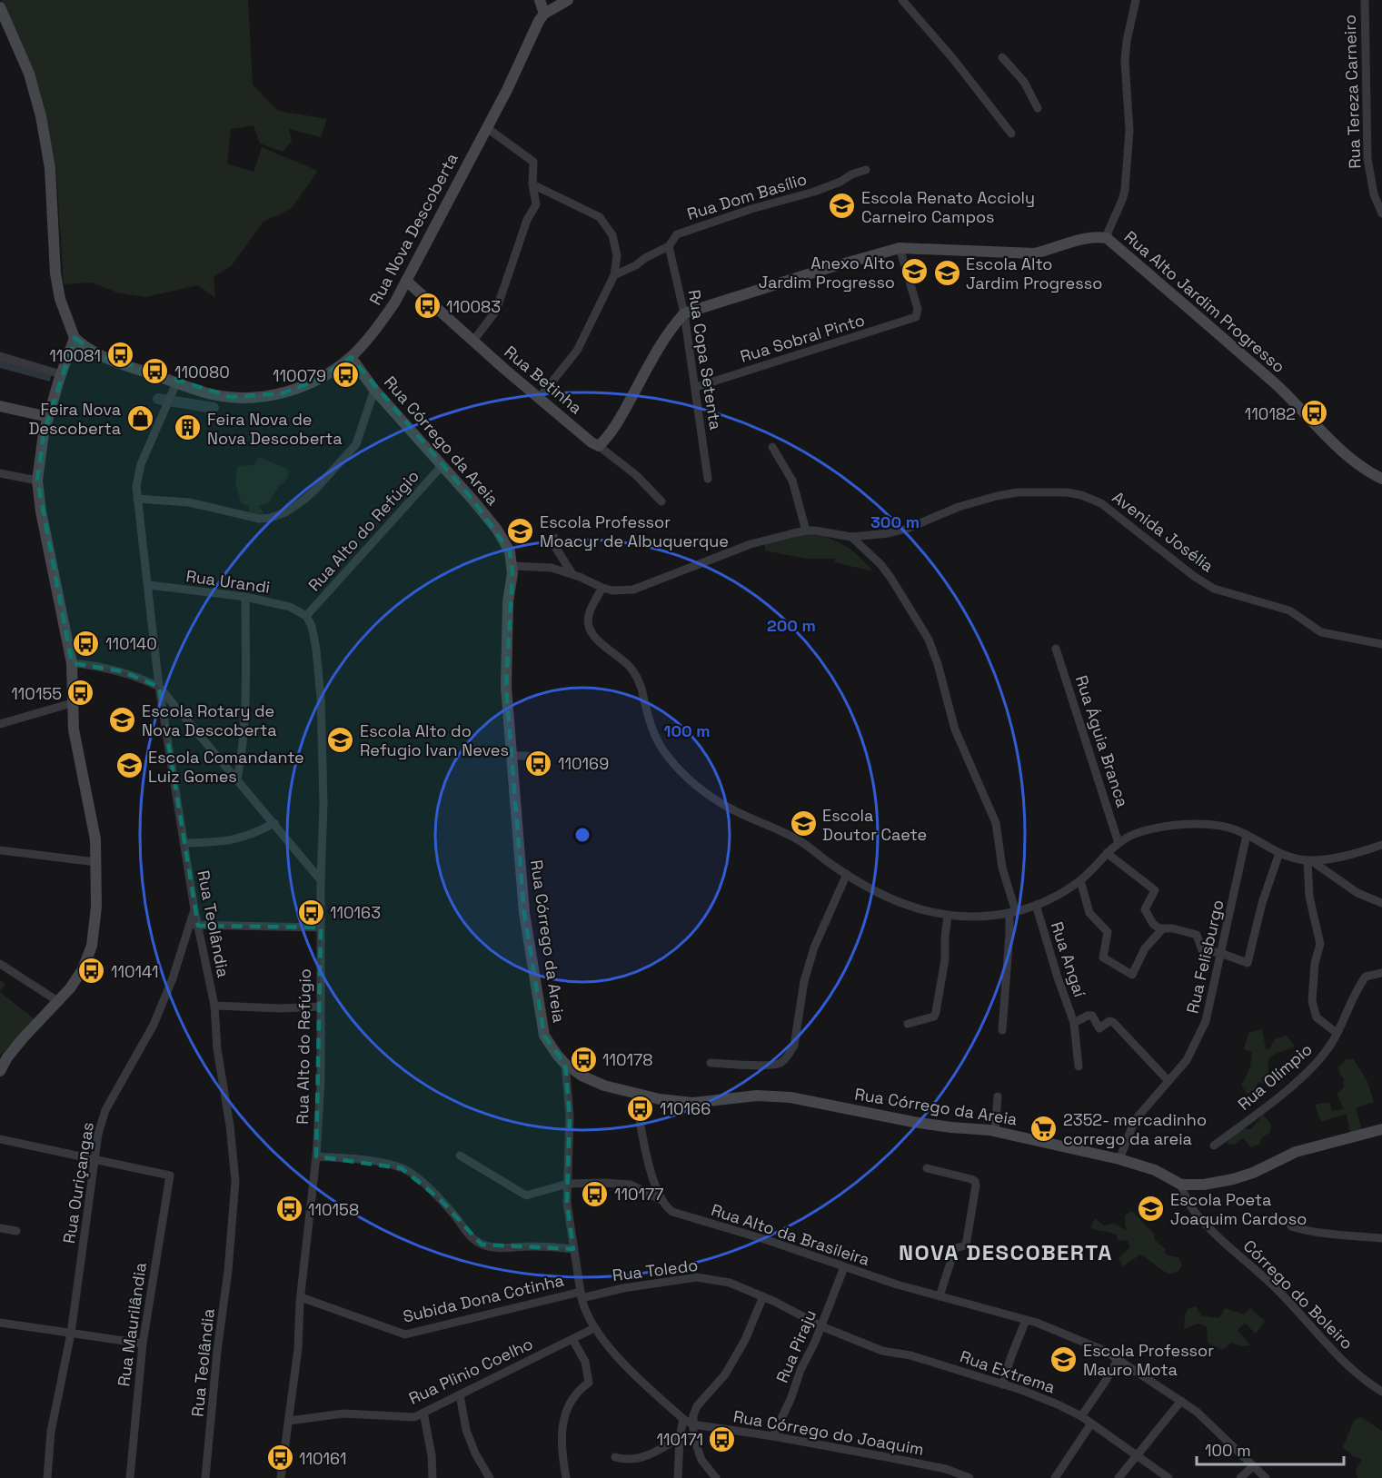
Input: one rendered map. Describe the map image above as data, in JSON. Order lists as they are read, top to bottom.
{
  "streets": {
    "street": [
      "Rua Tereza Carneiro",
      "Rua Dom Basílio",
      "Rua Nova Descoberta",
      "Rua Alto Jardim Progresso",
      "Rua Sobral Pinto",
      "Rua Copa Setenta",
      "Rua Betinha",
      "Rua Córrego da Areia",
      "Rua Alto do Refúgio",
      "Avenida Josélia",
      "Rua Urandi",
      "Rua Águia Branca",
      "Rua Teolândia",
      "Rua Felisburgo",
      "Rua Angaí",
      "Rua Olímpio",
      "Rua Ouriçangas",
      "Rua Alto da Brasileira",
      "Rua Toledo",
      "Córrego do Boleiro",
      "Subida Dona Cotinha",
      "Rua Maurilândia",
      "Rua Piraju",
      "Rua Plinio Coelho",
      "Rua Extrema",
      "Rua Córrego do Joaquim"
    ]
  },
  "crossings": [
    ["Rua Dom Basílio", "Rua Copa Setenta"],
    ["Rua Nova Descoberta", "Rua Betinha"],
    ["Rua Nova Descoberta", "Rua Córrego da Areia"],
    ["Rua Nova Descoberta", "Rua Teolândia"],
    ["Rua Alto Jardim Progresso", "Rua Sobral Pinto"],
    ["Rua Alto Jardim Progresso", "Rua Copa Setenta"],
    ["Rua Sobral Pinto", "Rua Copa Setenta"],
    ["Rua Córrego da Areia", "Rua Alto do Refúgio"],
    ["Rua Córrego da Areia", "Avenida Josélia"],
    ["Rua Córrego da Areia", "Rua Felisburgo"],
    ["Rua Córrego da Areia", "Córrego do Boleiro"],
    ["Rua Córrego da Areia", "Rua Córrego do Joaquim"],
    ["Rua Alto do Refúgio", "Rua Urandi"],
    ["Rua Alto do Refúgio", "Subida Dona Cotinha"],
    ["Rua Alto do Refúgio", "Rua Plinio Coelho"],
    ["Rua Urandi", "Rua Teolândia"],
    ["Rua Teolândia", "Rua Ouriçangas"],
    ["Rua Felisburgo", "Rua Angaí"],
    ["Rua Ouriçangas", "Rua Maurilândia"],
    ["Rua Alto da Brasileira", "Rua Piraju"],
    ["Rua Alto da Brasileira", "Rua Córrego do Joaquim"],
    ["Rua Toledo", "Subida Dona Cotinha"],
    ["Rua Toledo", "Rua Piraju"],
    ["Rua Toledo", "Rua Extrema"],
    ["Rua Toledo", "Rua Córrego do Joaquim"],
    ["Subida Dona Cotinha", "Rua Córrego do Joaquim"],
    ["Rua Piraju", "Rua Extrema"],
    ["Rua Piraju", "Rua Córrego do Joaquim"],
    ["Rua Plinio Coelho", "Rua Córrego do Joaquim"]
  ],
  "districts": ["NOVA DESCOBERTA"],
  "places": {
    "school or university": [
      "Escola Renato Accioly Carneiro Campos",
      "Anexo Alto Jardim Progresso",
      "Escola Alto Jardim Progresso",
      "Escola Professor Moacyr de Albuquerque",
      "Escola Rotary de Nova Descoberta",
      "Escola Alto do Refugio Ivan Neves",
      "Escola Comandante Luiz Gomes",
      "Escola Doutor Caete",
      "Escola Poeta Joaquim Cardoso",
      "Escola Professor Mauro Mota"
    ],
    "bus stop": [
      "110083",
      "110081",
      "110080",
      "110079",
      "110182",
      "110140",
      "110155",
      "110169",
      "110163",
      "110141",
      "110178",
      "110166",
      "110177",
      "110158",
      "110171",
      "110161"
    ],
    "shop": ["Feira Nova Descoberta"],
    "building": ["Feira Nova de Nova Descoberta"],
    "supermarket": ["2352- mercadinho corrego da areia"]
  },
  "scale_bar": "100 m",
  "rings": ["300 m", "200 m", "100 m"]
}
